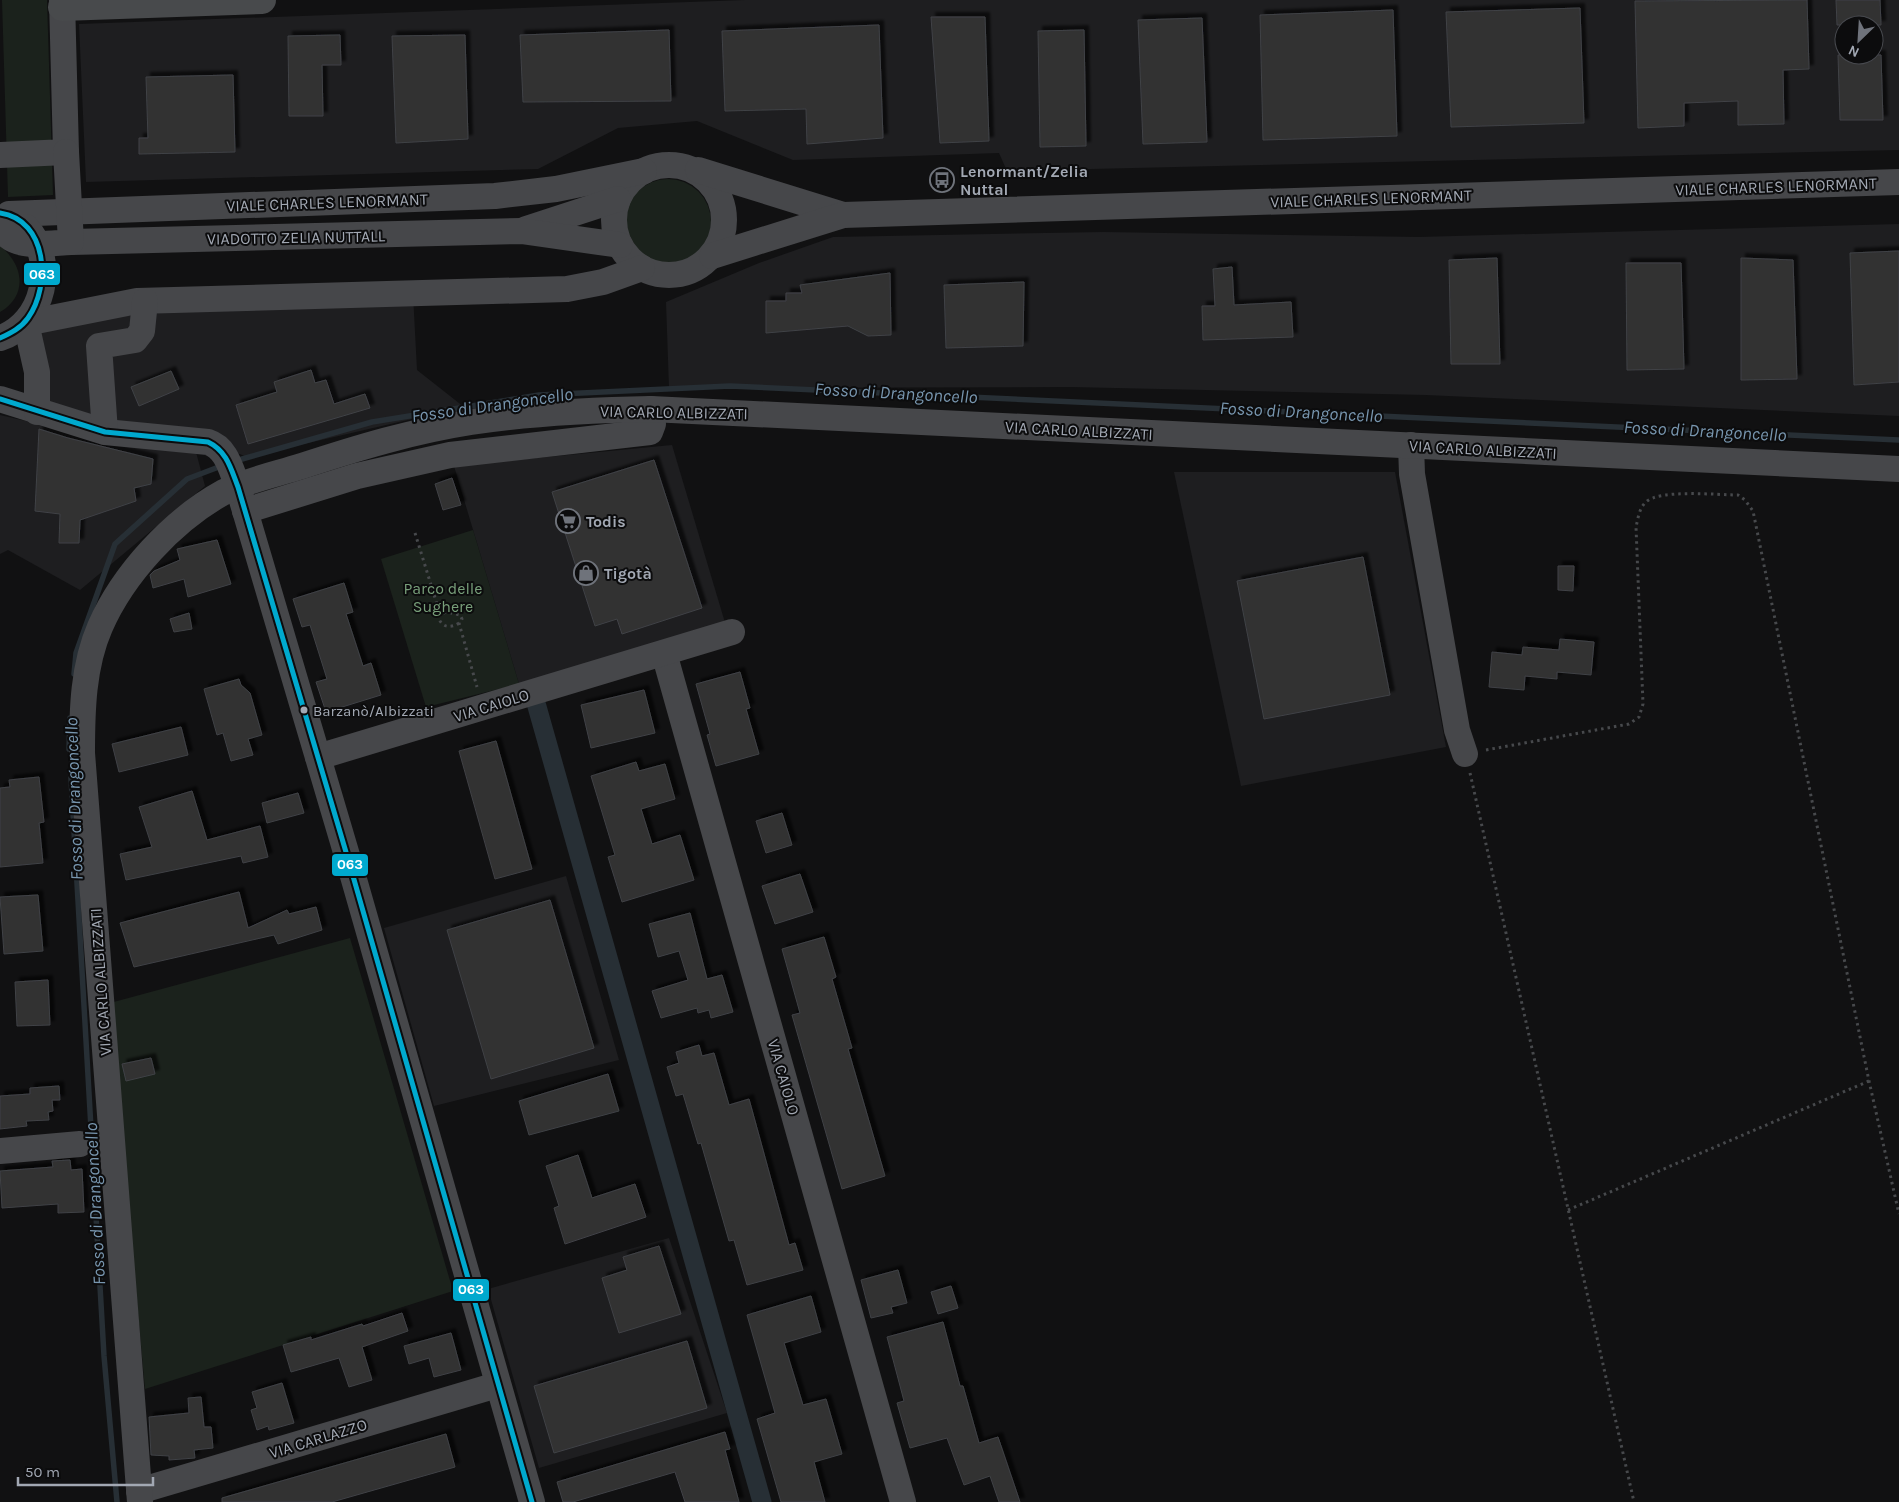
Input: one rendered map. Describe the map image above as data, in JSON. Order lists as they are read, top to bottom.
{
  "streets": {
    "street": [
      "VIALE CHARLES LENORMANT",
      "VIADOTTO ZELIA NUTTALL",
      "VIA CARLO ALBIZZATI",
      "VIA CAIOLO",
      "VIA CARLAZZO"
    ]
  },
  "crossings": [
    ["VIALE CHARLES LENORMANT", "VIADOTTO ZELIA NUTTALL"],
    ["VIA CARLO ALBIZZATI", "VIA CARLAZZO"]
  ],
  "water": ["Fosso di Drangoncello"],
  "parks": ["Parco delle Sughere"],
  "places": {
    "bus stop": ["Lenormant/Zelia Nuttal"],
    "supermarket": ["Todis"],
    "shop": ["Tigotà"],
    "other": ["Barzanò/Albizzati"]
  },
  "lines": ["transit line 063"],
  "scale_bar": "50 m",
  "north": "bottom left"
}
